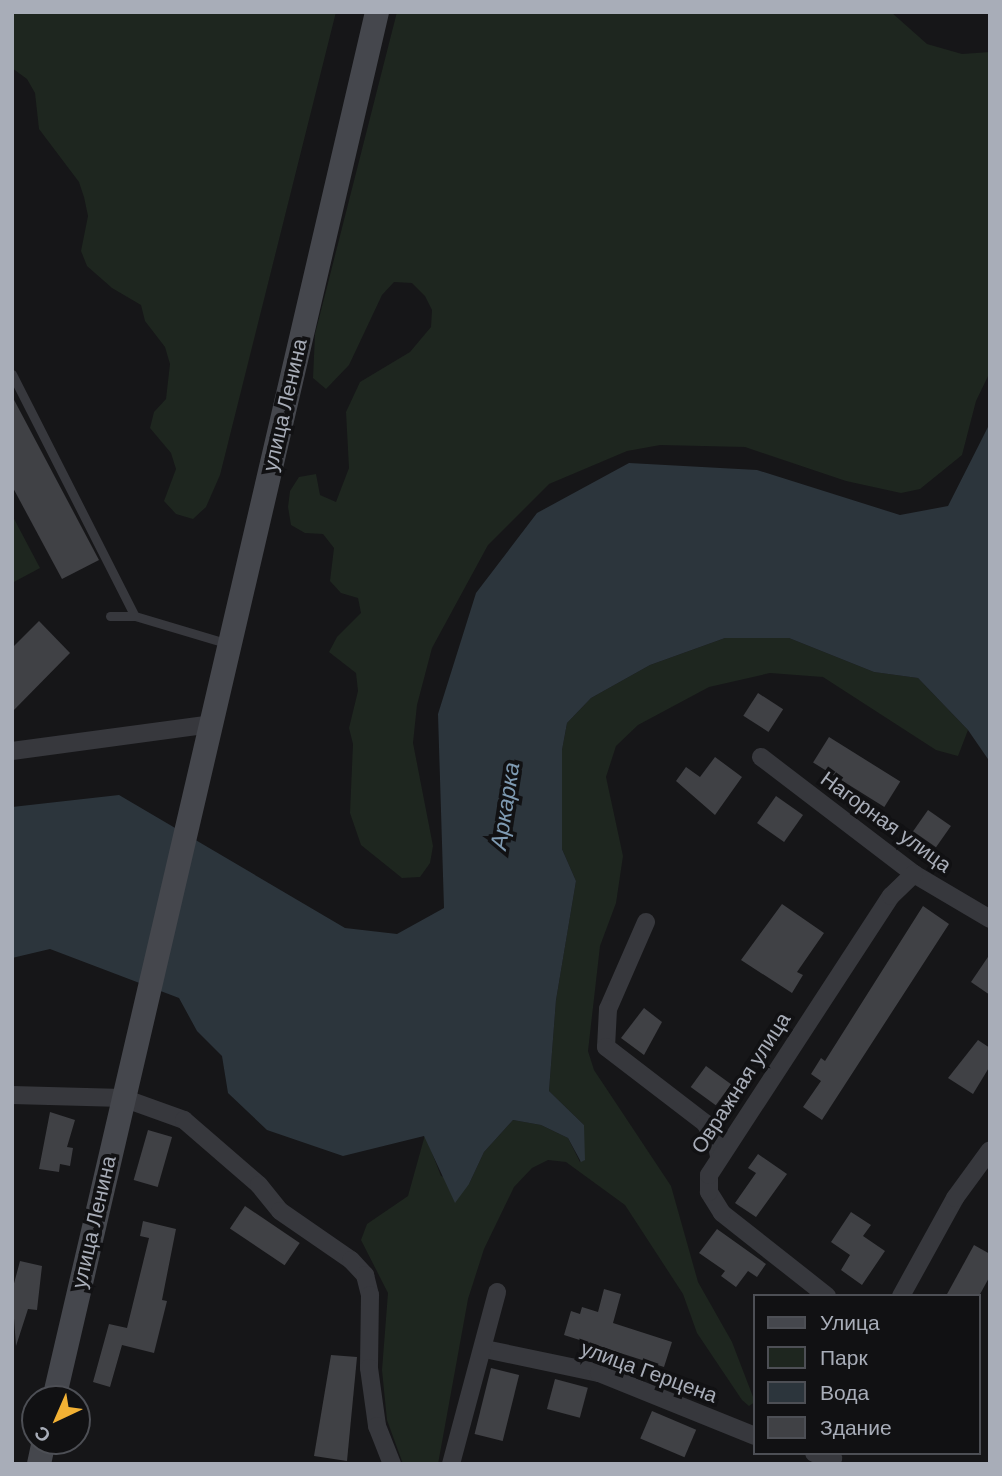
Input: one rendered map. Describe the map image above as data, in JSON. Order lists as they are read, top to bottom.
{
  "streets": {
    "main road": ["улица Ленина"],
    "street": ["Нагорная улица", "Овражная улица", "улица Герцена"]
  },
  "crossings": [
    ["Нагорная улица", "Овражная улица"]
  ],
  "water": ["Аркарка"],
  "legend": [
    "Улица",
    "Парк",
    "Вода",
    "Здание"
  ],
  "north": "bottom left"
}
